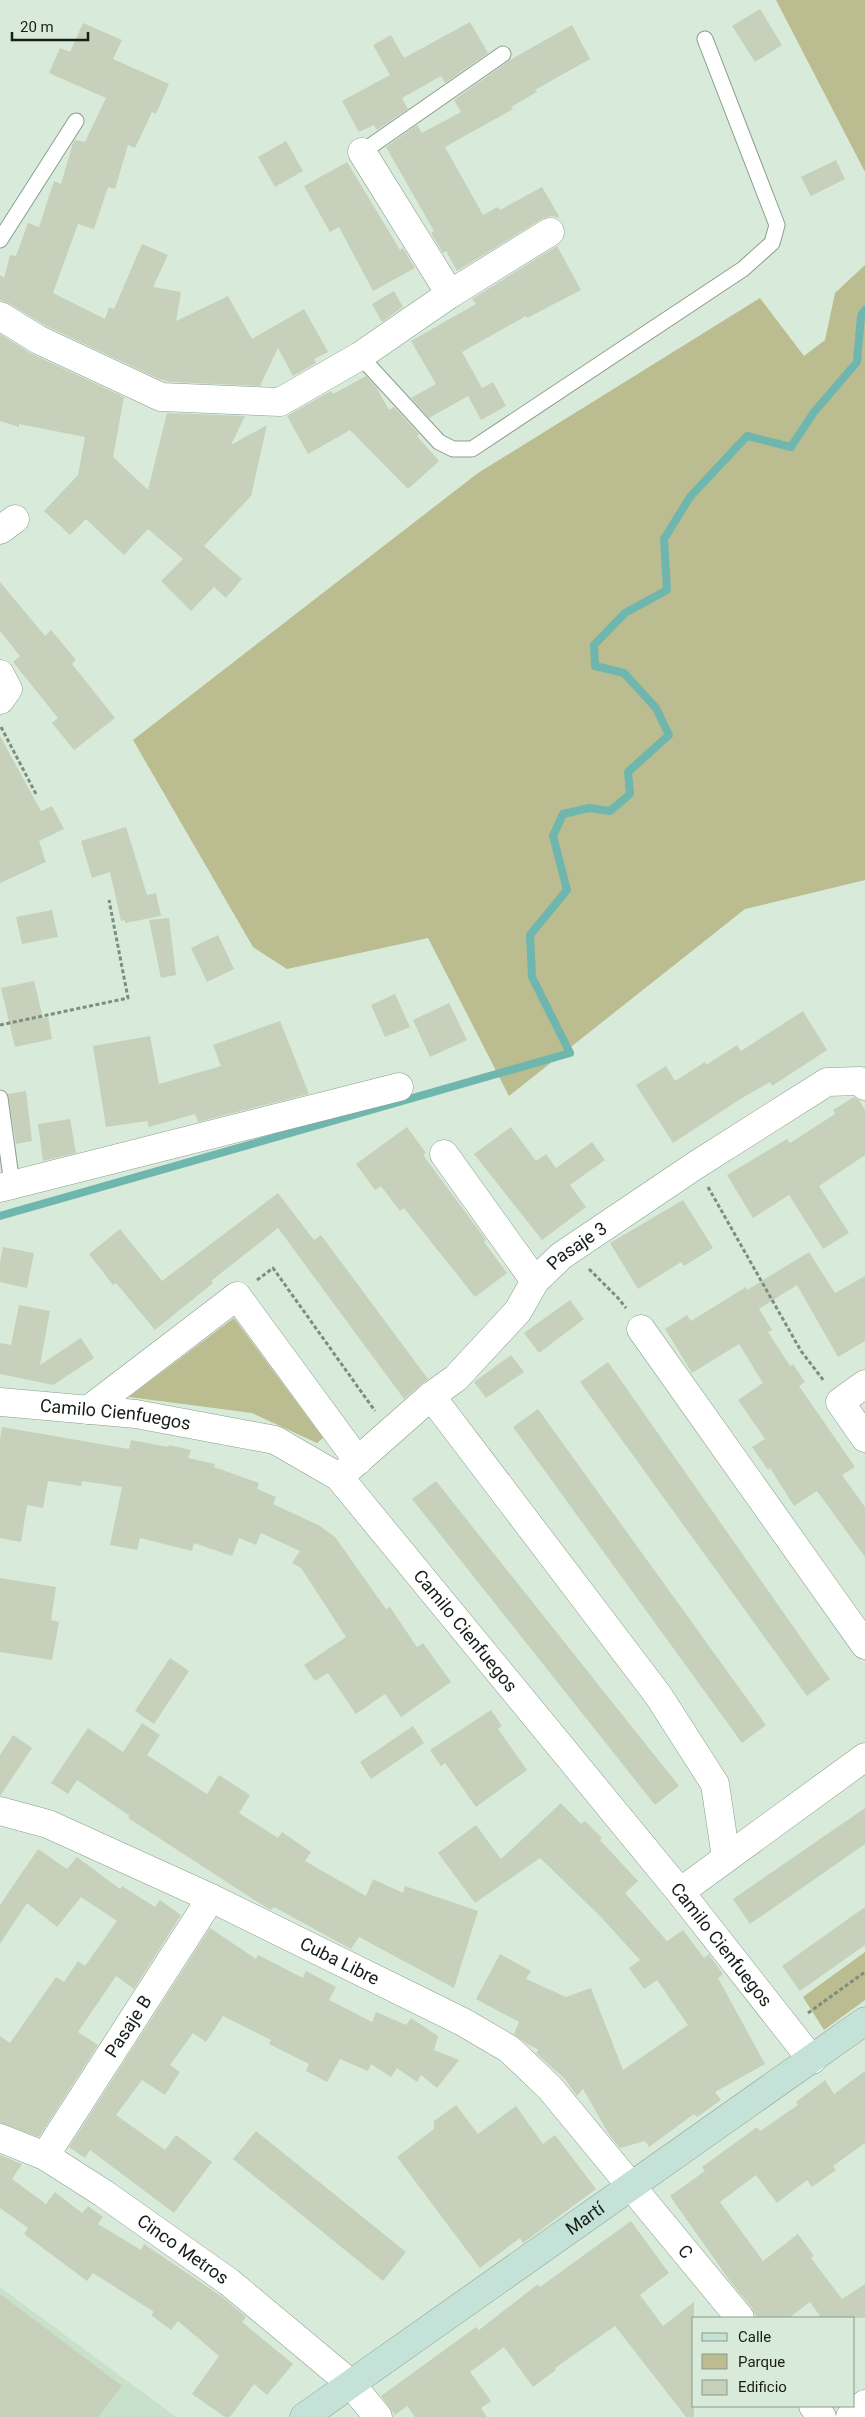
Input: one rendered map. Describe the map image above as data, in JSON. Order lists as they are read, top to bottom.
{
  "streets": {
    "street": [
      "Pasaje 3",
      "Camilo Cienfuegos",
      "Cuba Libre",
      "Pasaje B",
      "Martí",
      "Cinco Metros",
      "C"
    ]
  },
  "crossings": [
    ["Pasaje 3", "Camilo Cienfuegos"],
    ["Camilo Cienfuegos", "Martí"],
    ["Cuba Libre", "Pasaje B"],
    ["Cuba Libre", "Martí"],
    ["Cuba Libre", "C"],
    ["Pasaje B", "Cinco Metros"],
    ["Martí", "Cinco Metros"],
    ["Martí", "C"]
  ],
  "legend": ["Calle", "Parque", "Edificio"],
  "scale_bar": "20 m"
}
